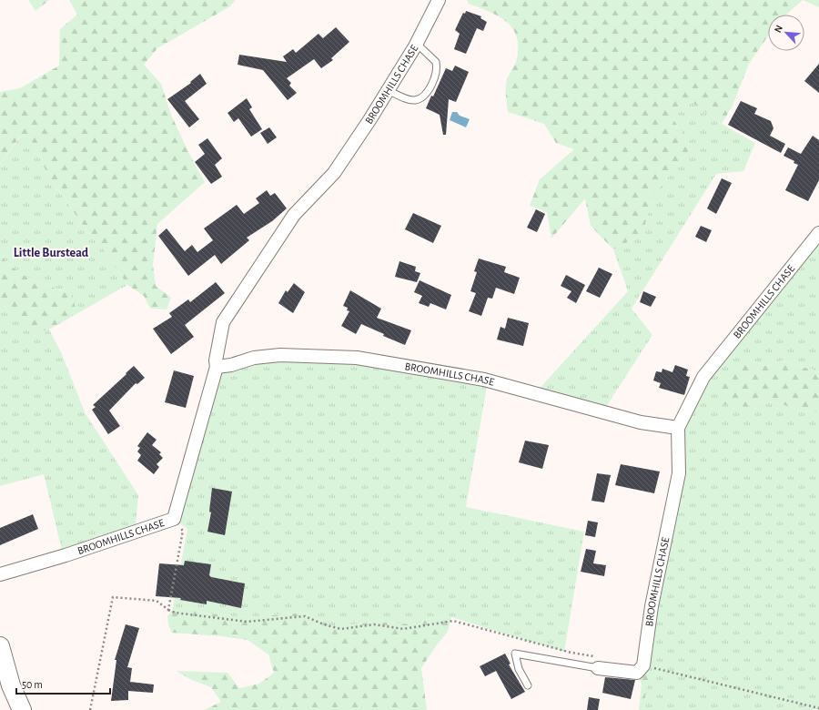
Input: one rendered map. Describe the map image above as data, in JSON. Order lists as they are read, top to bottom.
{
  "streets": {
    "street": ["BROOMHILLS CHASE"]
  },
  "districts": ["Little Burstead"],
  "scale_bar": "50 m",
  "north": "top left"
}
